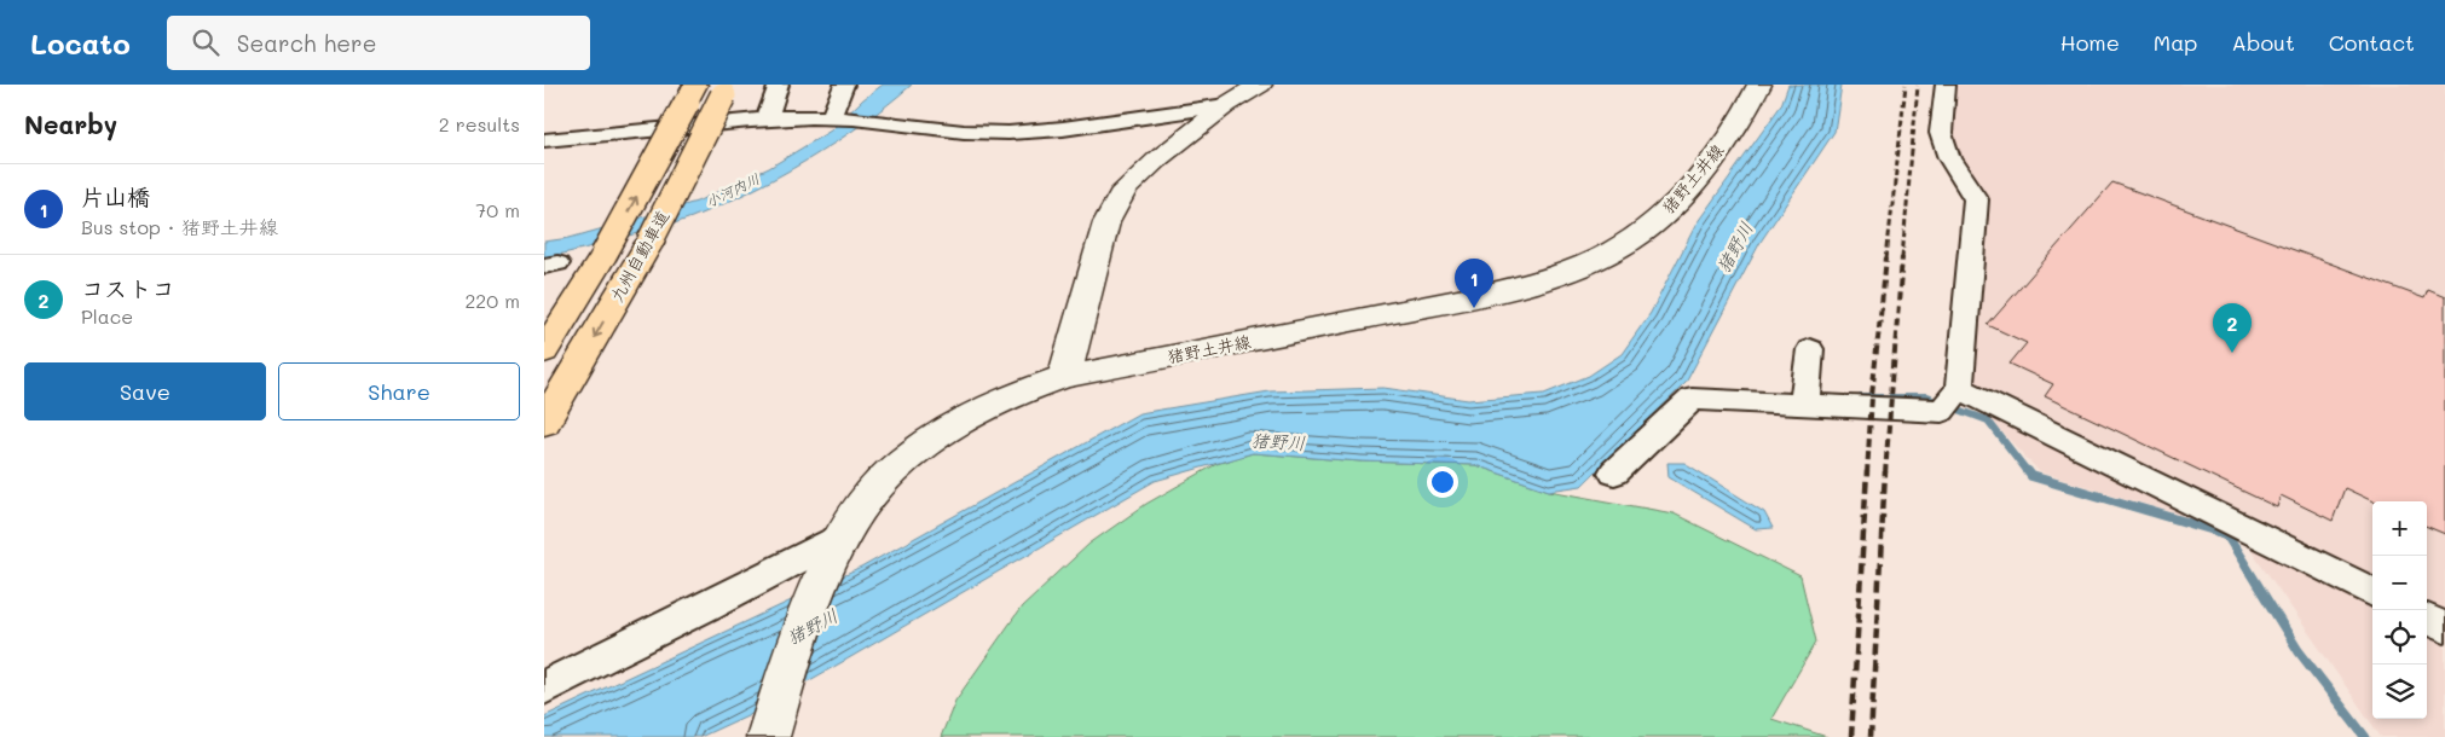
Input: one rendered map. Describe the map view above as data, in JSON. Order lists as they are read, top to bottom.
{
  "streets": {
    "highway": ["九州自動車道"],
    "main road": ["猪野土井線"]
  },
  "water": ["小河内川", "猪野川"],
  "page": {
    "header": "Locato",
    "search": "Search here",
    "nav": [
      "Home",
      "Map",
      "About",
      "Contact"
    ],
    "heading": ["Nearby", "2 results"],
    "list": [
      {
        "mark": "1",
        "name": "片山橋",
        "note": "Bus stop · 猪野土井線",
        "value": "70 m"
      },
      {
        "mark": "2",
        "name": "コストコ",
        "note": "Place",
        "value": "220 m"
      }
    ],
    "pins": ["1", "2"],
    "buttons": ["Save", "Share"],
    "map_buttons": ["+", "−"]
  }
}
